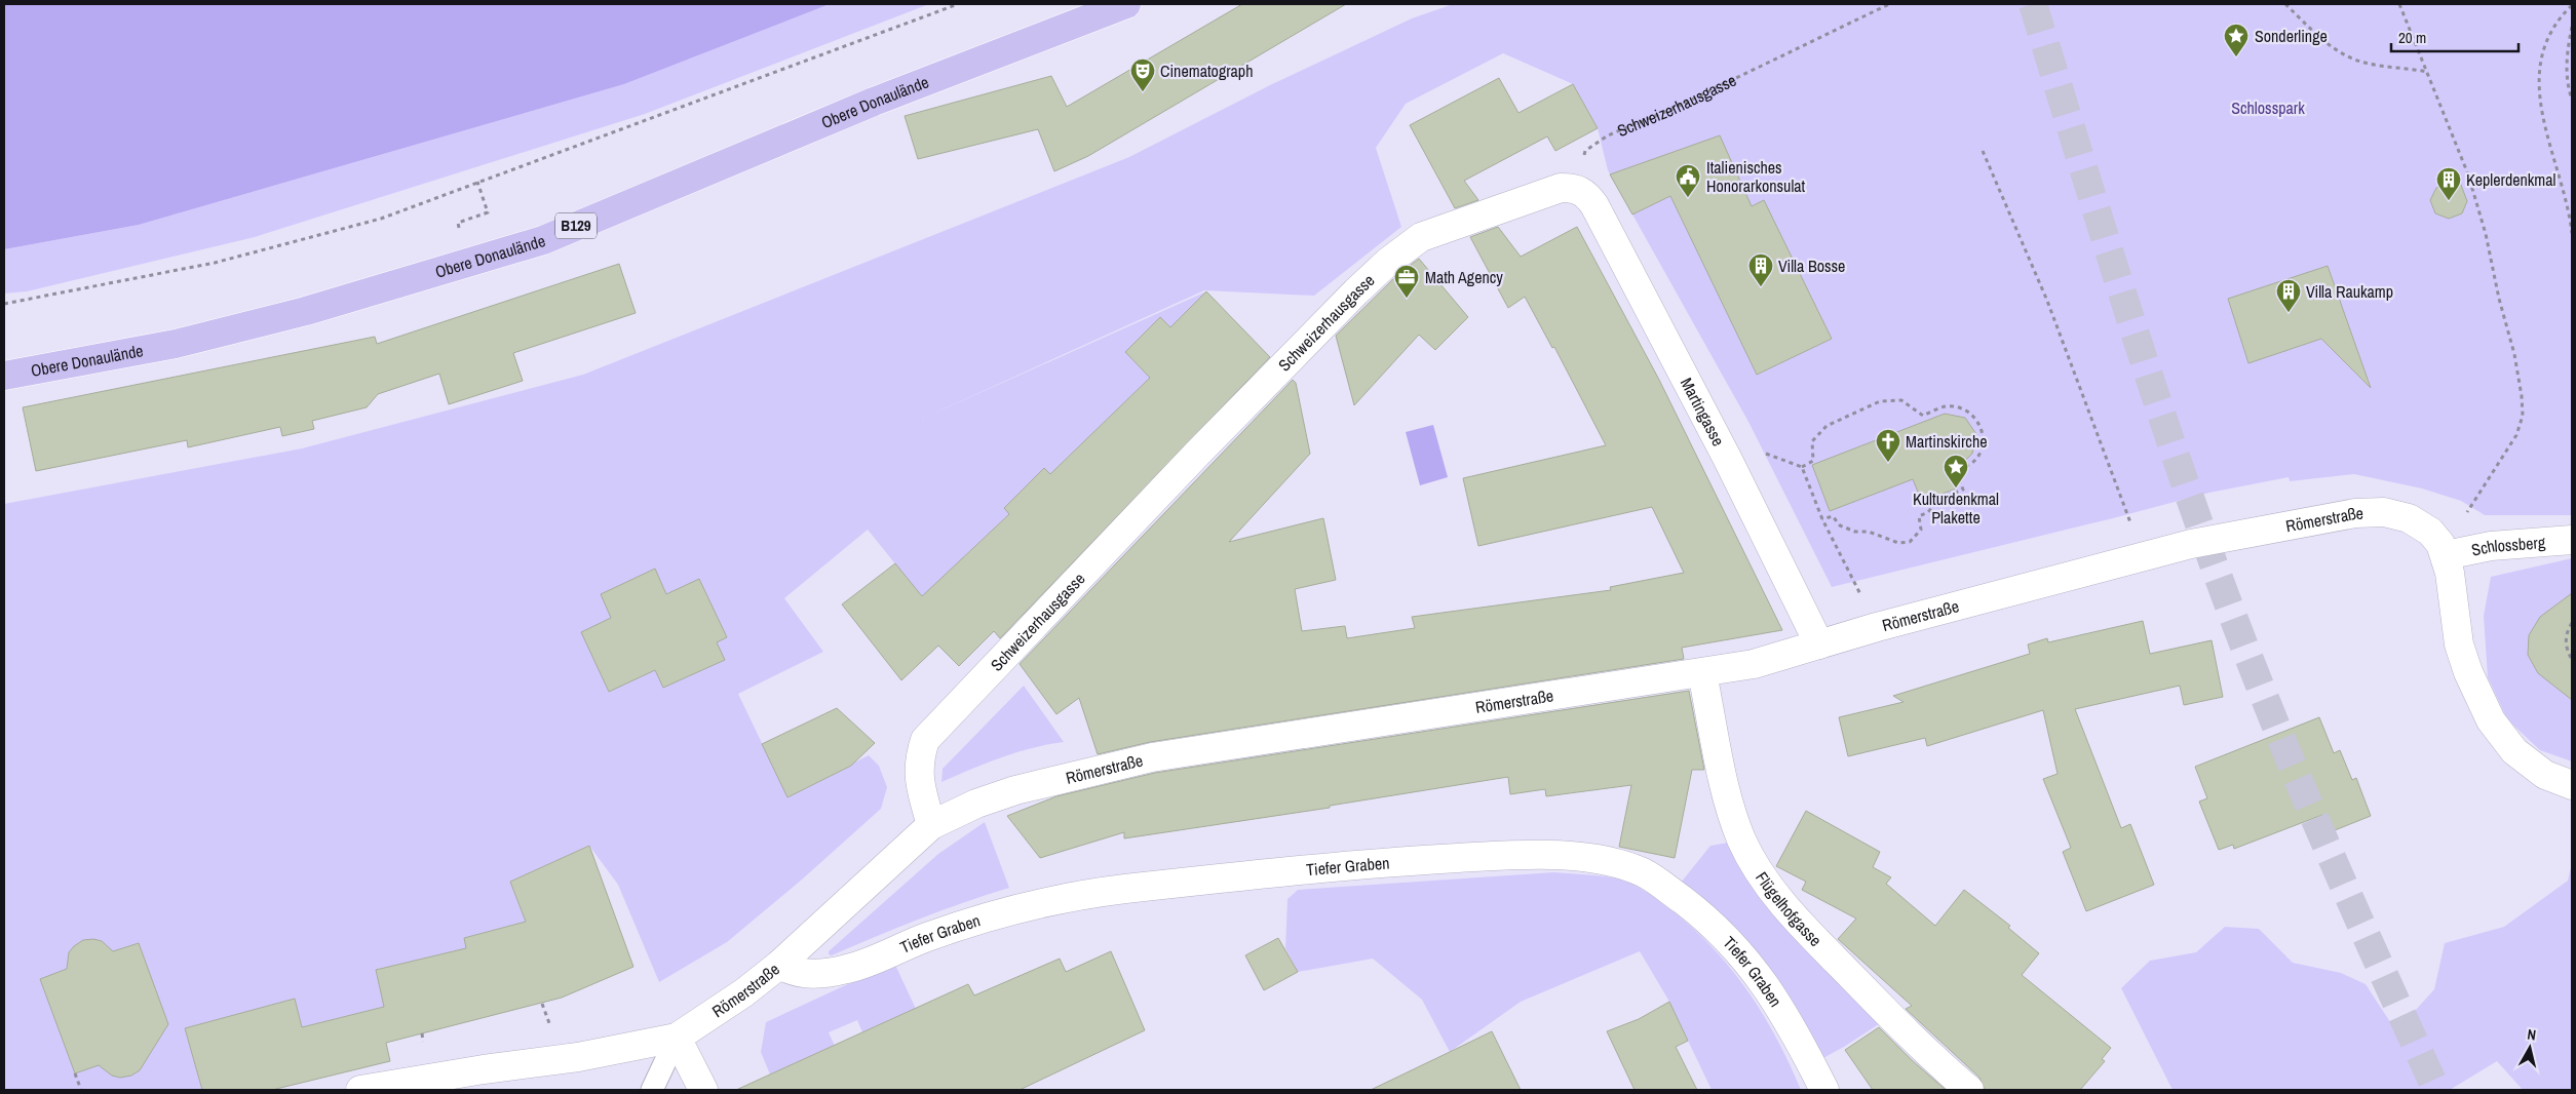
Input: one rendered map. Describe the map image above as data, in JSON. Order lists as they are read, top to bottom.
{
  "streets": {
    "main road": ["Obere Donaulände", "B129"],
    "street": [
      "Schweizerhausgasse",
      "Martingasse",
      "Römerstraße",
      "Schlossberg",
      "Tiefer Graben",
      "Flügelhofgasse"
    ]
  },
  "crossings": [
    ["Schweizerhausgasse", "Martingasse"],
    ["Schweizerhausgasse", "Römerstraße"],
    ["Martingasse", "Römerstraße"],
    ["Römerstraße", "Schlossberg"],
    ["Römerstraße", "Tiefer Graben"],
    ["Römerstraße", "Flügelhofgasse"]
  ],
  "parks": ["Schlosspark"],
  "places": {
    "place": ["Sonderlinge", "Kulturdenkmal Plakette"],
    "theatre": ["Cinematograph"],
    "public building": ["Italienisches Honorarkonsulat"],
    "building": ["Keplerdenkmal", "Villa Bosse", "Villa Raukamp"],
    "office": ["Math Agency"],
    "church": ["Martinskirche"]
  },
  "scale_bar": "20 m",
  "north": "top"
}
